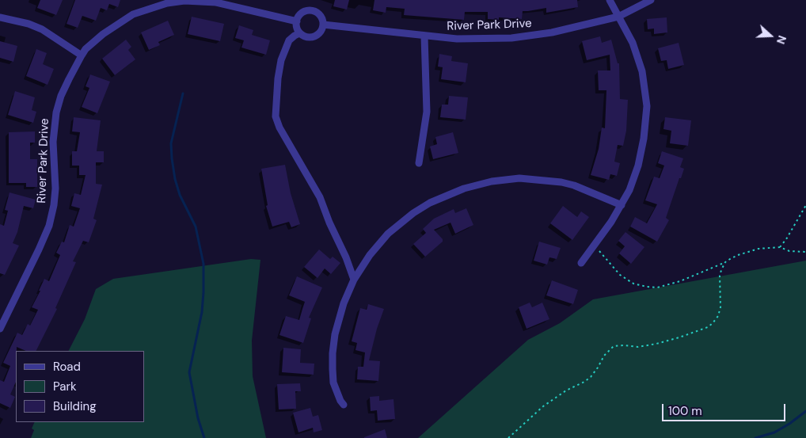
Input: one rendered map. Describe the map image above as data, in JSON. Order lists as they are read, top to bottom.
{
  "streets": {
    "street": ["River Park Drive"]
  },
  "legend": ["Road", "Park", "Building"],
  "scale_bar": "100 m",
  "north": "right"
}
